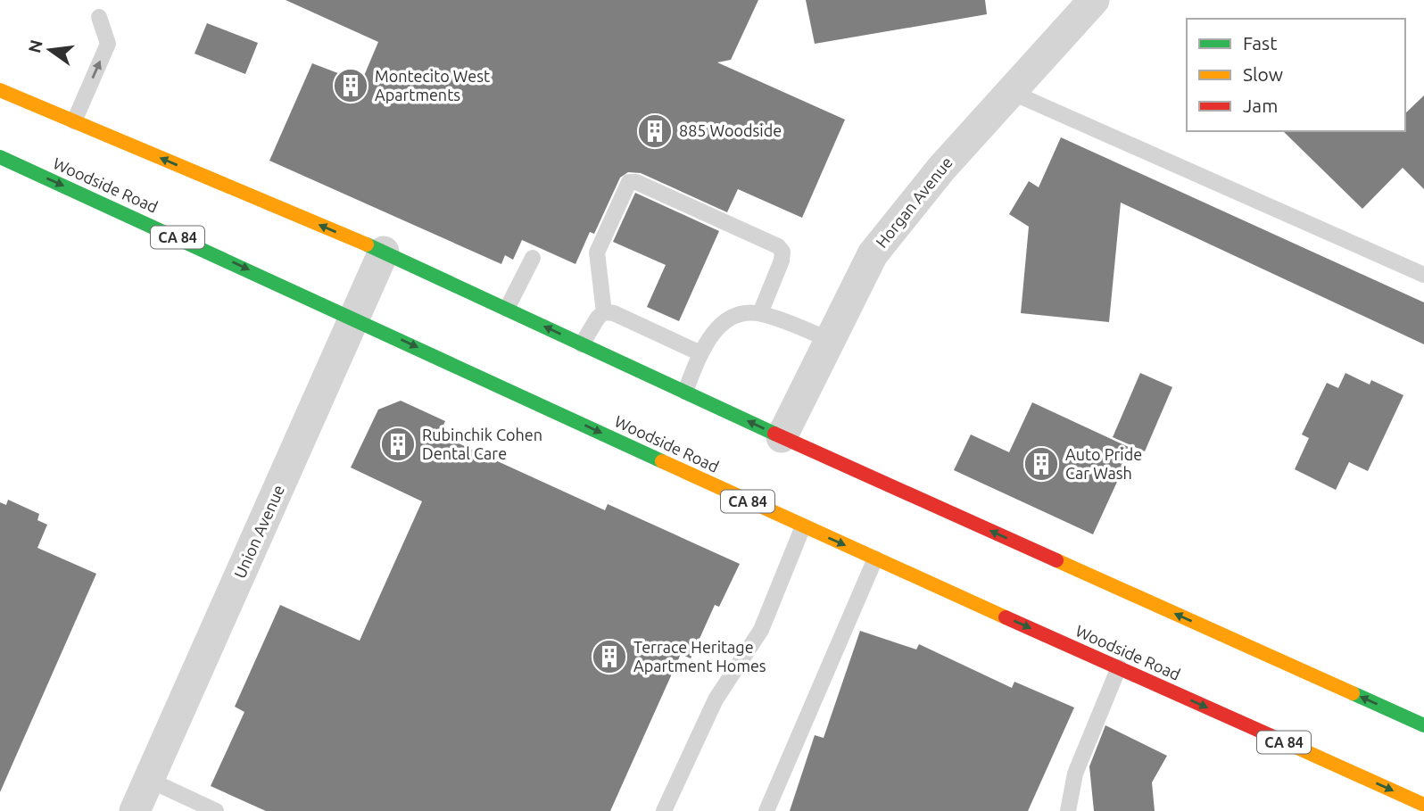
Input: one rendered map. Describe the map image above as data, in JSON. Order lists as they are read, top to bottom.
{
  "streets": {
    "main road": ["Woodside Road", "CA 84"],
    "street": ["Horgan Avenue", "Union Avenue"]
  },
  "crossings": [
    ["Woodside Road", "Union Avenue"]
  ],
  "places": {
    "building": [
      "Montecito West Apartments",
      "885 Woodside",
      "Rubinchik Cohen Dental Care",
      "Auto Pride Car Wash",
      "Terrace Heritage Apartment Homes"
    ]
  },
  "legend": ["Fast", "Slow", "Jam"],
  "north": "left"
}
